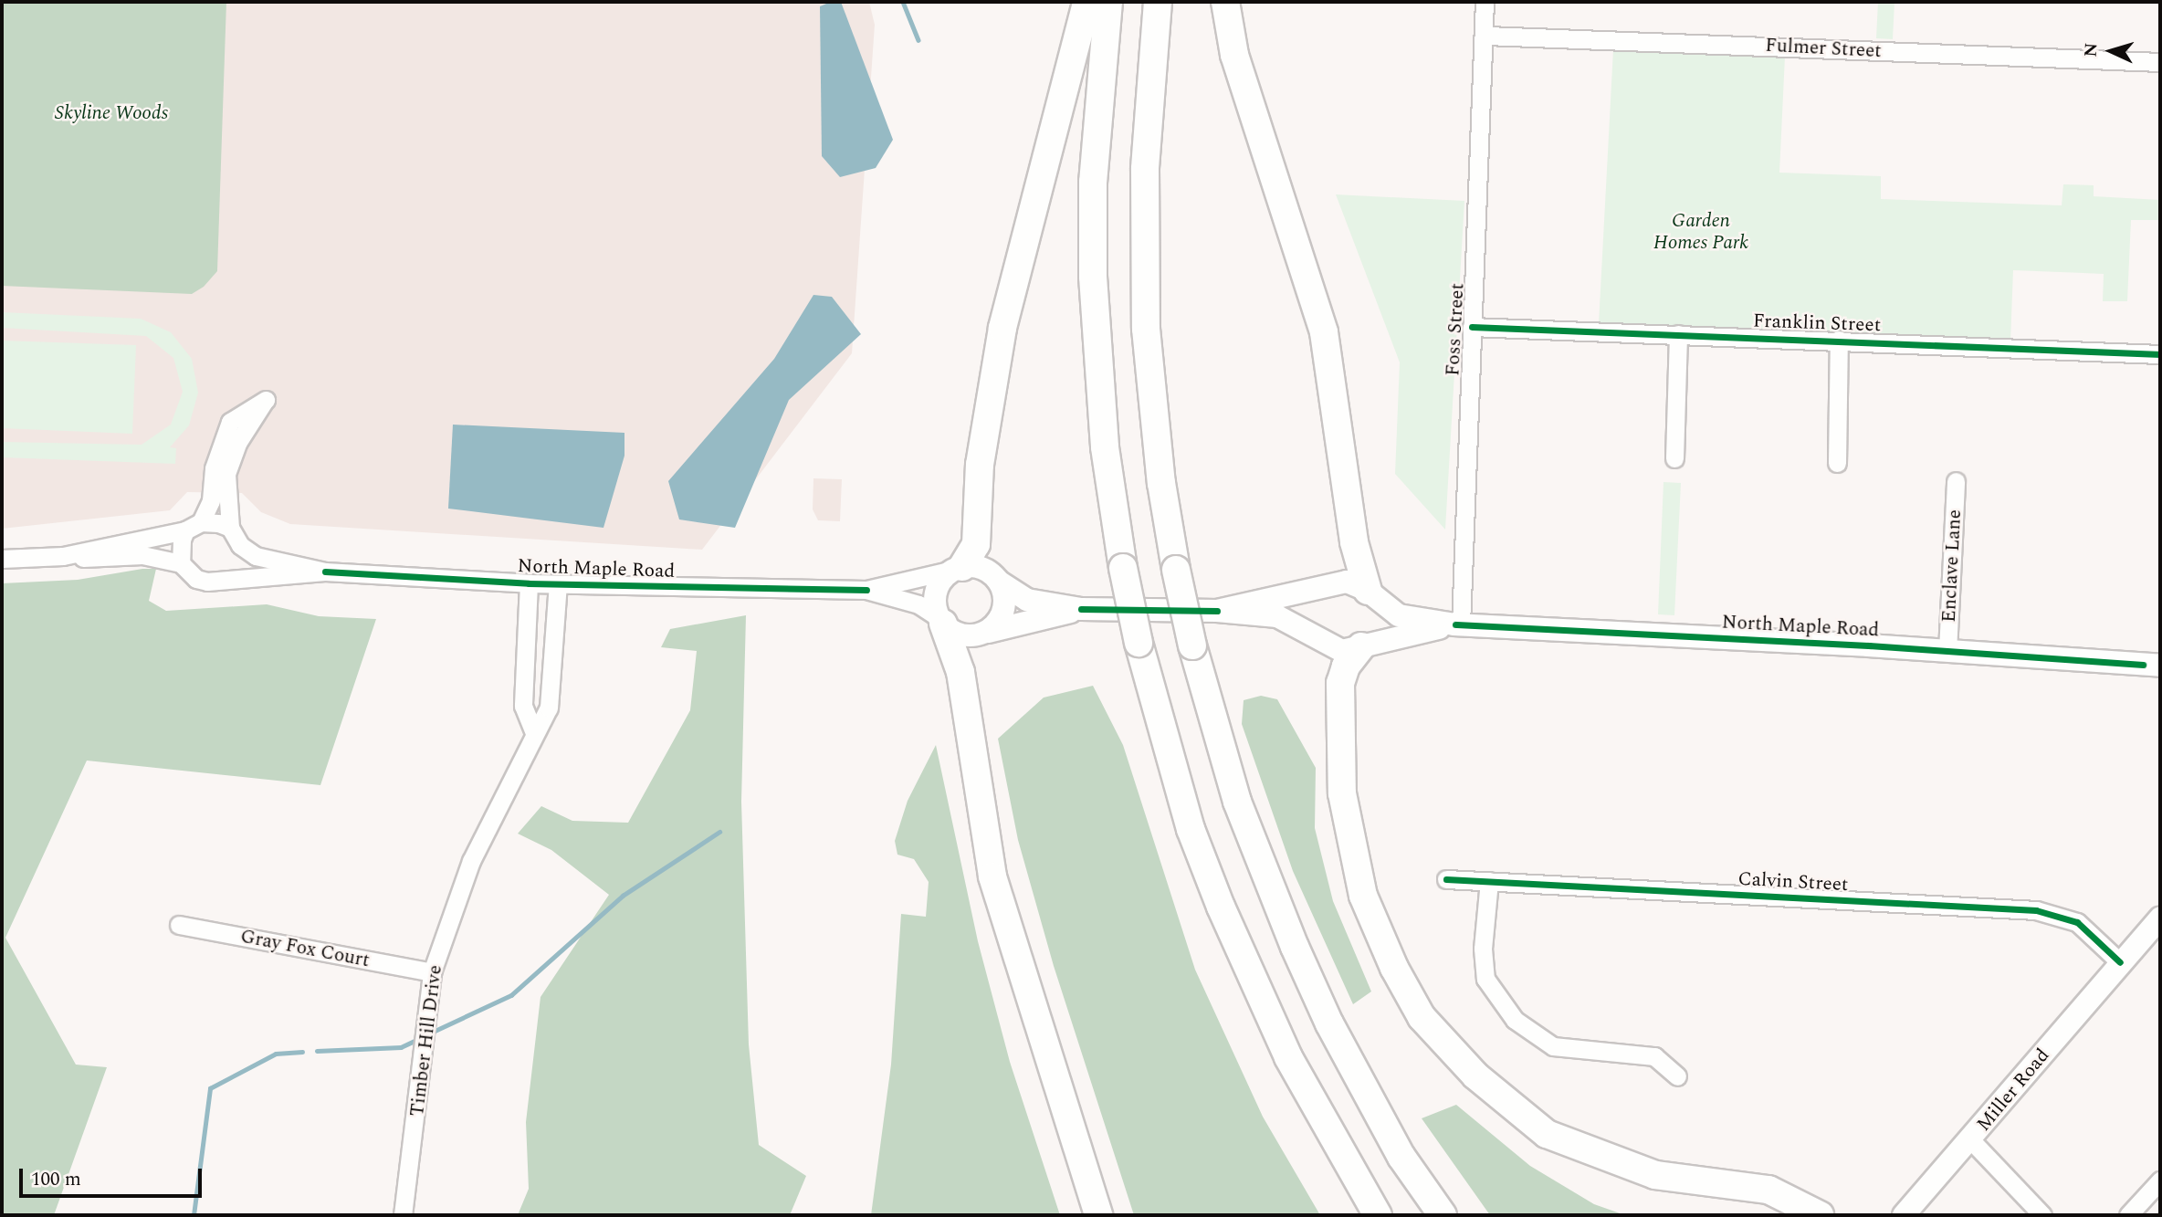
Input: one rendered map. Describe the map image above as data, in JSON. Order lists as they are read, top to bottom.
{
  "streets": {
    "main road": ["North Maple Road", "Miller Road"],
    "street": [
      "Fulmer Street",
      "Franklin Street",
      "Foss Street",
      "Enclave Lane",
      "Calvin Street",
      "Gray Fox Court",
      "Timber Hill Drive"
    ]
  },
  "crossings": [
    ["Fulmer Street", "Foss Street"],
    ["Franklin Street", "Foss Street"],
    ["Foss Street", "North Maple Road"],
    ["Enclave Lane", "North Maple Road"],
    ["North Maple Road", "Timber Hill Drive"],
    ["Calvin Street", "Miller Road"],
    ["Gray Fox Court", "Timber Hill Drive"]
  ],
  "parks": ["Skyline Woods", "Garden Homes Park"],
  "scale_bar": "100 m",
  "north": "left"
}
